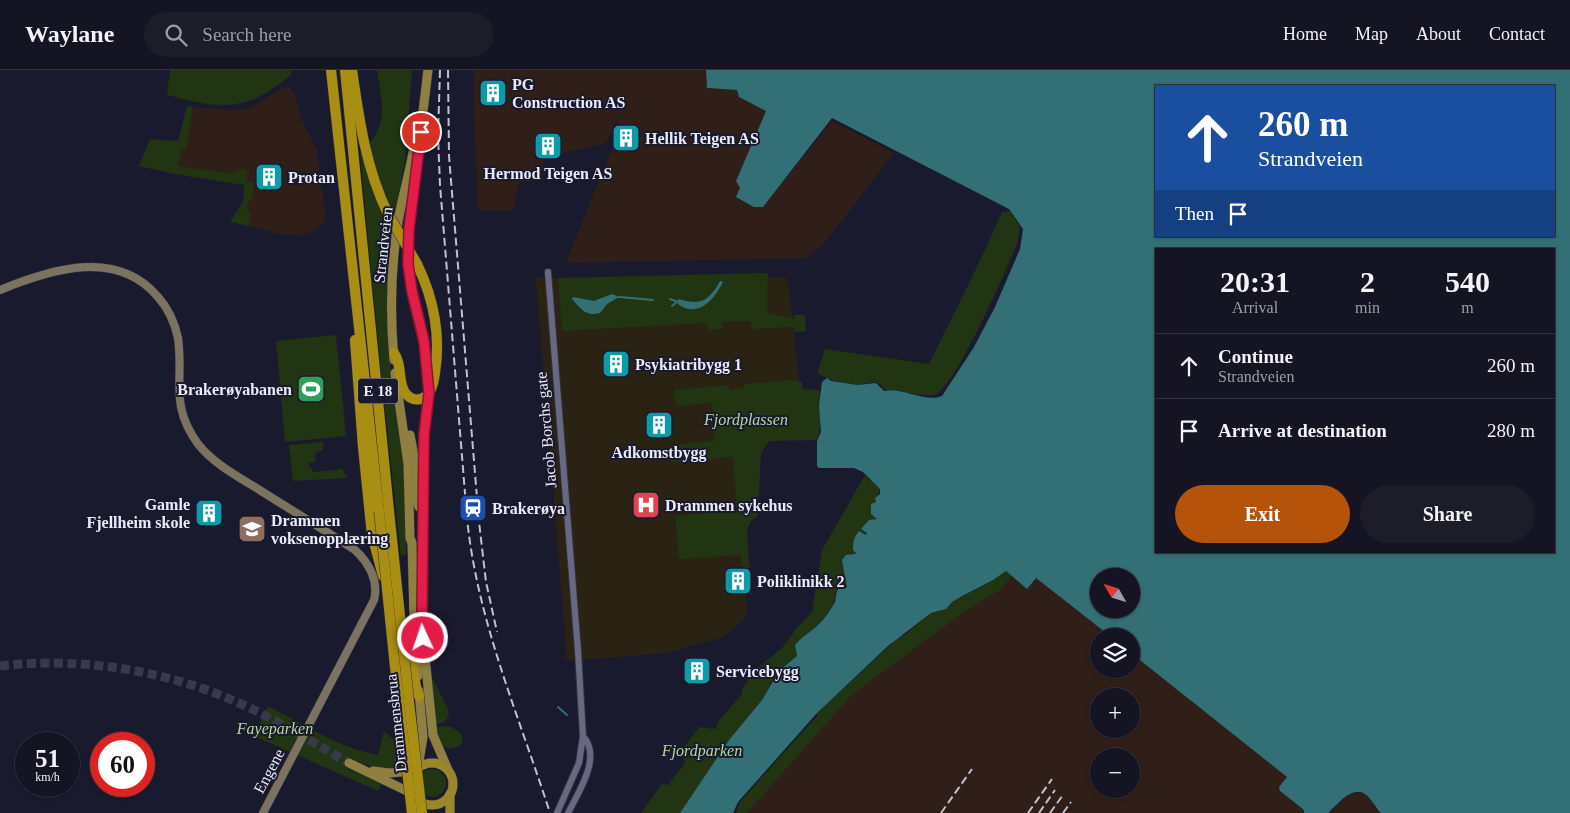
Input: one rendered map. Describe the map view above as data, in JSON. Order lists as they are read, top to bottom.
{
  "streets": {
    "highway": ["E 18", "Drammensbrua"],
    "main road": ["Strandveien", "Engene"],
    "street": ["Jacob Borchs gate"]
  },
  "crossings": [
    ["Strandveien", "E 18"],
    ["E 18", "Drammensbrua"]
  ],
  "parks": ["Fjordplassen", "Fayeparken", "Fjordparken"],
  "places": {
    "building": [
      "PG Construction AS",
      "Hellik Teigen AS",
      "Hermod Teigen AS",
      "Protan",
      "Psykiatribygg 1",
      "Adkomstbygg",
      "Gamle Fjellheim skole",
      "Poliklinikk 2",
      "Servicebygg"
    ],
    "sports": ["Brakerøyabanen"],
    "hospital": ["Drammen sykehus"],
    "station": ["Brakerøya"],
    "school or university": ["Drammen voksenopplæring"]
  },
  "north": "top left",
  "page": {
    "header": "Waylane",
    "search": "Search here",
    "nav": [
      "Home",
      "Map",
      "About",
      "Contact"
    ],
    "turn": ["260 m", "Strandveien"],
    "then": "Then",
    "eta": [
      "20:31",
      "Arrival",
      "2",
      "min",
      "540",
      "m"
    ],
    "list": [
      {
        "name": "Continue",
        "note": "Strandveien",
        "value": "260 m"
      },
      {
        "name": "Arrive at destination",
        "value": "280 m"
      }
    ],
    "buttons": ["Exit", "Share"],
    "map_buttons": ["+", "−"],
    "speed": "51 km/h",
    "limit": "60"
  }
}
